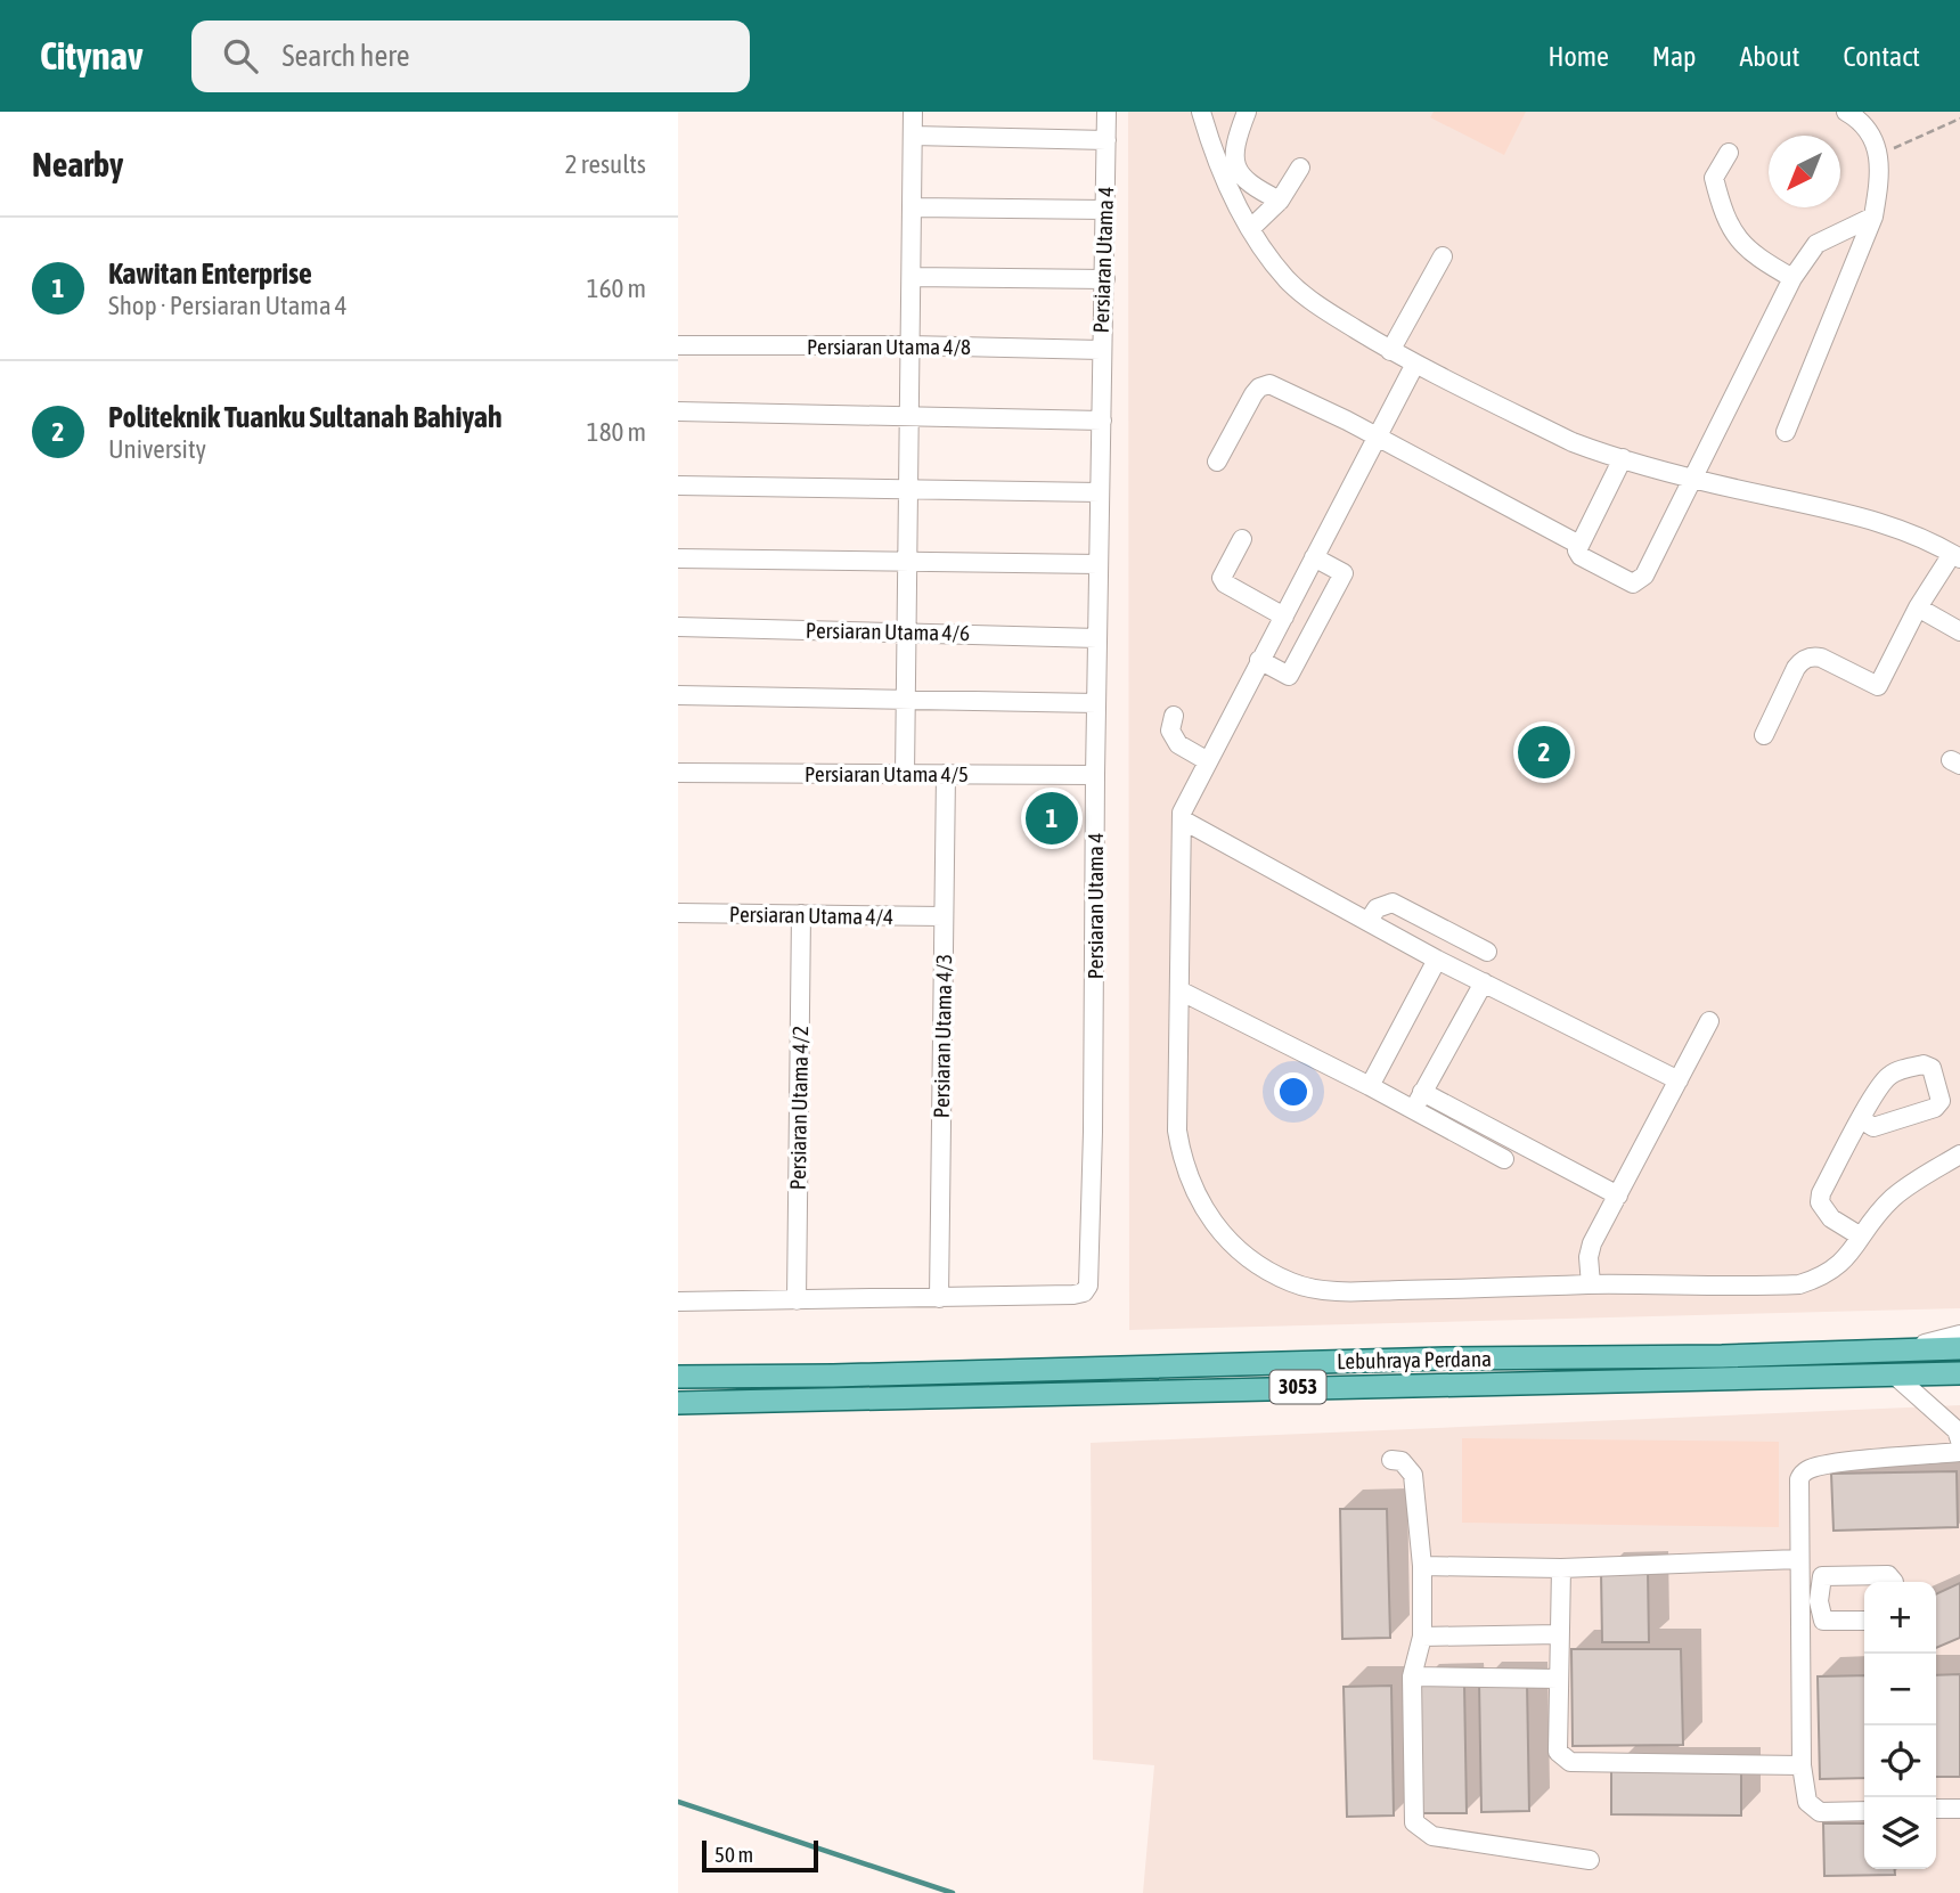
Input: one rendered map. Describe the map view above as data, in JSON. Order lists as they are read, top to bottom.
{
  "streets": {
    "main road": ["Lebuhraya Perdana", "3053"],
    "street": [
      "Persiaran Utama 4",
      "Persiaran Utama 4/8",
      "Persiaran Utama 4/6",
      "Persiaran Utama 4/5",
      "Persiaran Utama 4/4",
      "Persiaran Utama 4/3",
      "Persiaran Utama 4/2"
    ]
  },
  "crossings": [
    ["Persiaran Utama 4", "Persiaran Utama 4/8"],
    ["Persiaran Utama 4", "Persiaran Utama 4/6"],
    ["Persiaran Utama 4", "Persiaran Utama 4/5"],
    ["Persiaran Utama 4", "Persiaran Utama 4/3"],
    ["Persiaran Utama 4", "Persiaran Utama 4/2"],
    ["Persiaran Utama 4/5", "Persiaran Utama 4/3"],
    ["Persiaran Utama 4/4", "Persiaran Utama 4/3"],
    ["Persiaran Utama 4/4", "Persiaran Utama 4/2"]
  ],
  "scale_bar": "50 m",
  "north": "bottom left",
  "page": {
    "header": "Citynav",
    "search": "Search here",
    "nav": [
      "Home",
      "Map",
      "About",
      "Contact"
    ],
    "heading": ["Nearby", "2 results"],
    "list": [
      {
        "mark": "1",
        "name": "Kawitan Enterprise",
        "note": "Shop · Persiaran Utama 4",
        "value": "160 m"
      },
      {
        "mark": "2",
        "name": "Politeknik Tuanku Sultanah Bahiyah",
        "note": "University",
        "value": "180 m"
      }
    ],
    "pins": ["2", "1"],
    "map_buttons": ["+", "−"],
    "scale": "50 m"
  }
}
